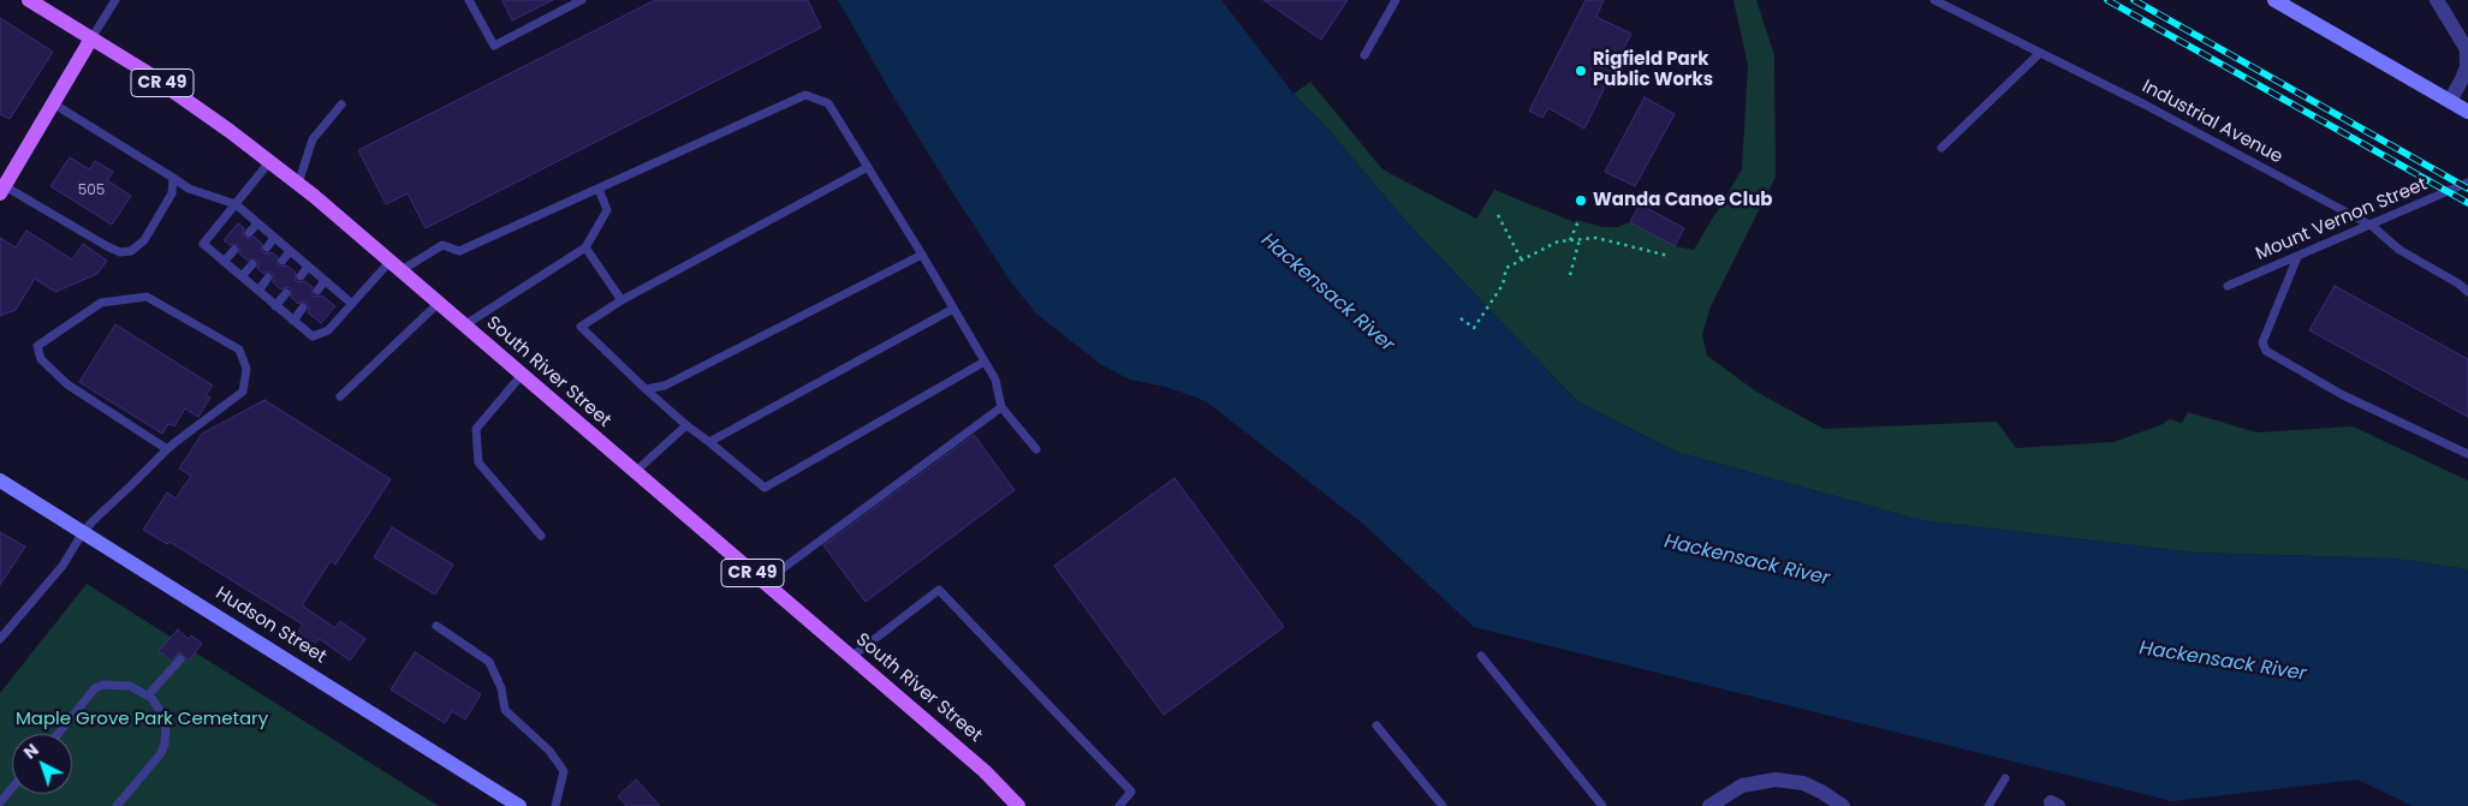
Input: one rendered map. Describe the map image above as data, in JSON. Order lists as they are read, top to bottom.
{
  "streets": {
    "main road": ["CR 49", "South River Street", "Hudson Street"],
    "lane": ["Industrial Avenue", "Mount Vernon Street"]
  },
  "crossings": [
    ["CR 49", "South River Street"],
    ["Industrial Avenue", "Mount Vernon Street"]
  ],
  "water": ["Hackensack River"],
  "parks": ["Maple Grove Park Cemetary"],
  "places": ["Rigfield Park Public Works", "Wanda Canoe Club"],
  "house_numbers": ["505"],
  "north": "top left"
}
